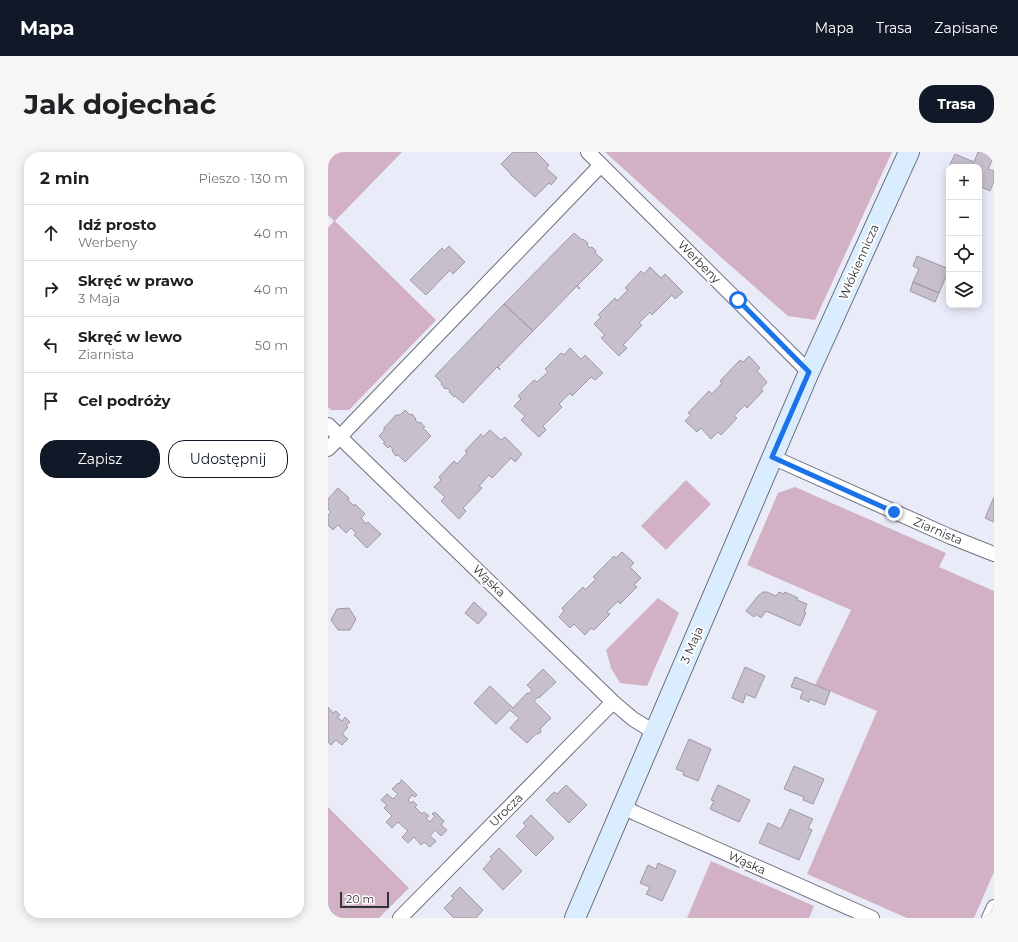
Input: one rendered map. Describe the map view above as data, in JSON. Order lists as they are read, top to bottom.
{
  "streets": {
    "street": [
      "Werbeny",
      "Włókiennicza",
      "Ziarnista",
      "Wąska",
      "3 Maja",
      "Urocza"
    ]
  },
  "crossings": [
    ["Werbeny", "Włókiennicza"],
    ["Werbeny", "3 Maja"],
    ["Włókiennicza", "3 Maja"],
    ["Ziarnista", "3 Maja"],
    ["Wąska", "3 Maja"],
    ["Wąska", "Urocza"]
  ],
  "scale_bar": "20 m",
  "page": {
    "header": "Mapa",
    "nav": ["Mapa", "Trasa", "Zapisane"],
    "buttons": [
      "Trasa",
      ["Zapisz", "Udostępnij"]
    ],
    "title": "Jak dojechać",
    "heading": ["2 min", "Pieszo · 130 m"],
    "map_buttons": ["+", "−"],
    "list": [
      ["Idź prosto", "Werbeny", "40 m"],
      ["Skręć w prawo", "3 Maja", "40 m"],
      ["Skręć w lewo", "Ziarnista", "50 m"],
      "Cel podróży"
    ],
    "scale": "20 m"
  }
}
